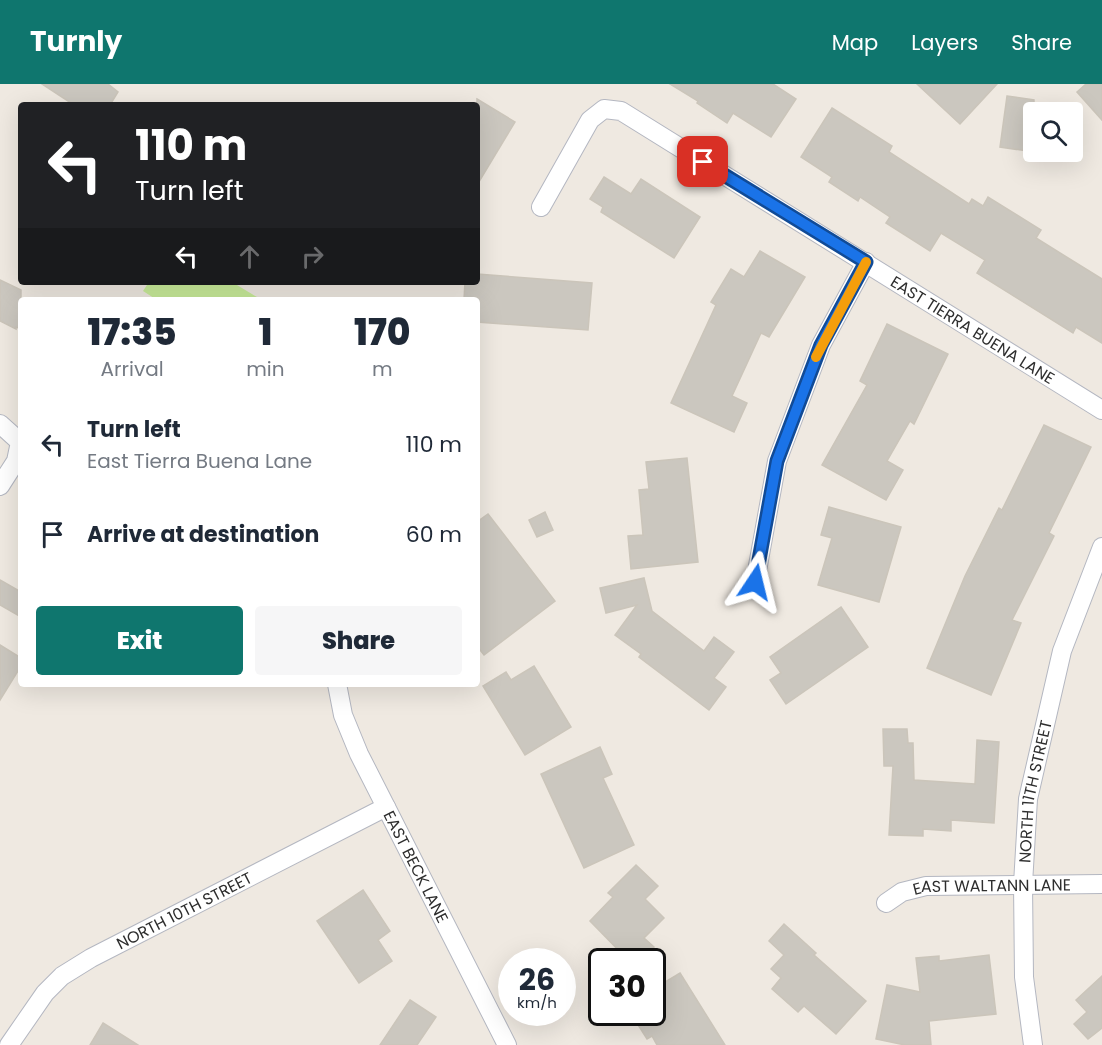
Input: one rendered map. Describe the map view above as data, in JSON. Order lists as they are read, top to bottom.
{
  "streets": {
    "street": [
      "EAST TIERRA BUENA LANE",
      "NORTH 11TH STREET",
      "EAST BECK LANE",
      "EAST WALTANN LANE",
      "NORTH 10TH STREET"
    ]
  },
  "crossings": [
    ["NORTH 11TH STREET", "EAST WALTANN LANE"],
    ["EAST BECK LANE", "NORTH 10TH STREET"]
  ],
  "page": {
    "header": "Turnly",
    "nav": ["Map", "Layers", "Share"],
    "turn": ["110 m", "Turn left"],
    "eta": [
      "17:35",
      "Arrival",
      "1",
      "min",
      "170",
      "m"
    ],
    "list": [
      {
        "name": "Turn left",
        "note": "East Tierra Buena Lane",
        "value": "110 m"
      },
      {
        "name": "Arrive at destination",
        "value": "60 m"
      }
    ],
    "buttons": ["Exit", "Share"],
    "speed": "26 km/h",
    "limit": "30"
  }
}
